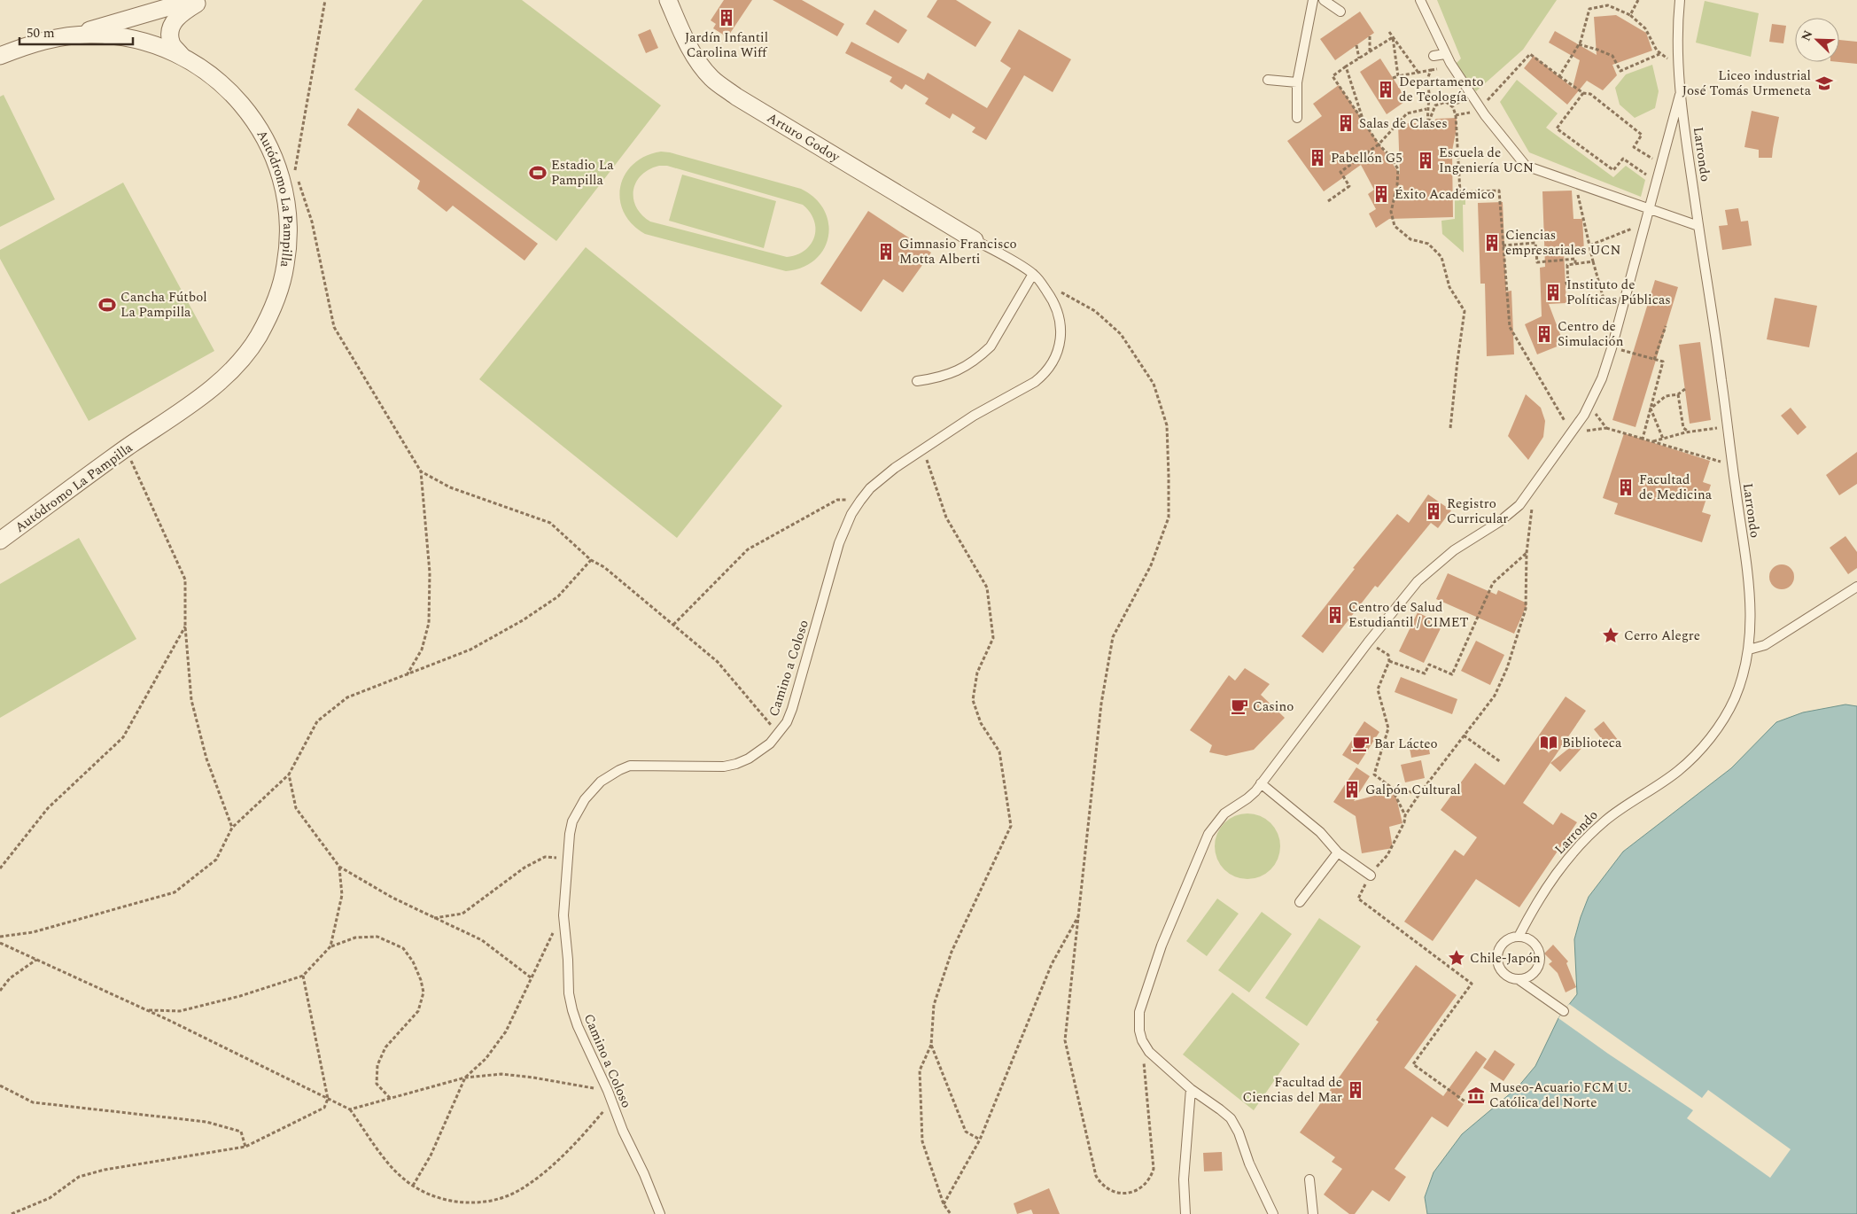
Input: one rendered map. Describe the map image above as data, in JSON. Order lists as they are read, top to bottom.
{
  "streets": {
    "street": ["Arturo Godoy", "Autódromo La Pampilla"],
    "lane": ["Larrondo", "Camino a Coloso"]
  },
  "crossings": [
    ["Arturo Godoy", "Camino a Coloso"]
  ],
  "places": {
    "building": [
      "Jardín Infantil Carolina Wiff",
      "Departamento de Teología",
      "Salas de Clases",
      "Pabellón G5",
      "Escuela de Ingeniería UCN",
      "Éxito Académico",
      "Ciencias empresariales UCN",
      "Gimnasio Francisco Motta Alberti",
      "Instituto de Políticas Públicas",
      "Centro de Simulación",
      "Facultad de Medicina",
      "Registro Curricular",
      "Centro de Salud Estudiantil / CIMET",
      "Galpón Cultural",
      "Facultad de Ciencias del Mar"
    ],
    "school or university": ["Liceo industrial José Tomás Urmeneta"],
    "sports": ["Estadio La Pampilla", "Cancha Fútbol La Pampilla"],
    "place": ["Cerro Alegre", "Chile-Japón"],
    "cafe": ["Casino", "Bar Lácteo"],
    "library": ["Biblioteca"],
    "museum": ["Museo-Acuario FCM U. Católica del Norte"]
  },
  "scale_bar": "50 m",
  "north": "top left"
}
